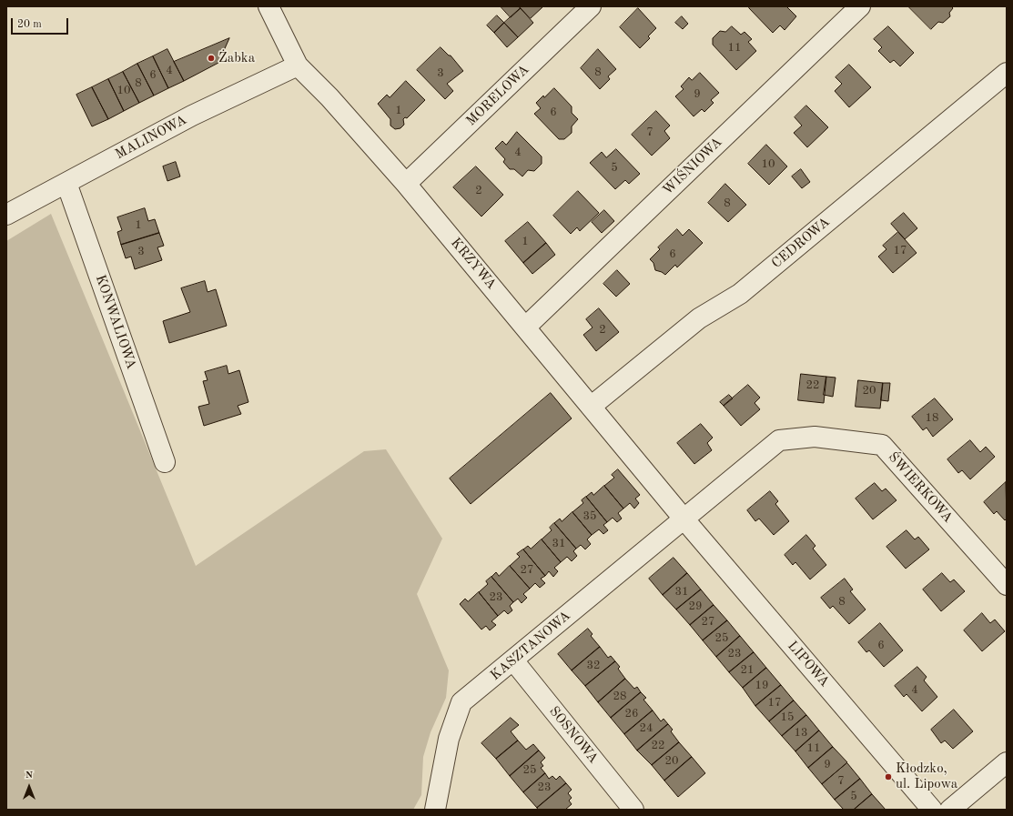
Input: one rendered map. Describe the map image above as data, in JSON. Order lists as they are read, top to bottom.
{
  "streets": {
    "street": [
      "MORELOWA",
      "MALINOWA",
      "WIŚNIOWA",
      "CEDROWA",
      "KRZYWA",
      "KONWALIOWA",
      "ŚWIERKOWA",
      "KASZTANOWA",
      "LIPOWA",
      "SOSNOWA"
    ]
  },
  "crossings": [
    ["MORELOWA", "KRZYWA"],
    ["MALINOWA", "KRZYWA"],
    ["MALINOWA", "KONWALIOWA"],
    ["WIŚNIOWA", "KRZYWA"],
    ["CEDROWA", "KRZYWA"],
    ["KRZYWA", "ŚWIERKOWA"],
    ["KRZYWA", "KASZTANOWA"],
    ["KRZYWA", "LIPOWA"],
    ["ŚWIERKOWA", "KASZTANOWA"],
    ["ŚWIERKOWA", "LIPOWA"],
    ["KASZTANOWA", "LIPOWA"],
    ["KASZTANOWA", "SOSNOWA"]
  ],
  "places": ["Żabka", "Kłodzko, ul. Lipowa"],
  "house_numbers": [
    "11",
    "4",
    "8",
    "3",
    "6",
    "8",
    "10",
    "9",
    "1",
    "6",
    "7",
    "4",
    "10",
    "5",
    "2",
    "8",
    "1",
    "1",
    "17",
    "3",
    "6",
    "2",
    "22",
    "20",
    "18",
    "35",
    "31",
    "27",
    "31",
    "23",
    "8",
    "29",
    "27",
    "25",
    "6",
    "23",
    "32",
    "21",
    "19",
    "4",
    "28",
    "17",
    "26",
    "15",
    "24",
    "13",
    "22",
    "11",
    "20",
    "9",
    "25",
    "7",
    "23",
    "5"
  ],
  "scale_bar": "20 m",
  "north": "top"
}
